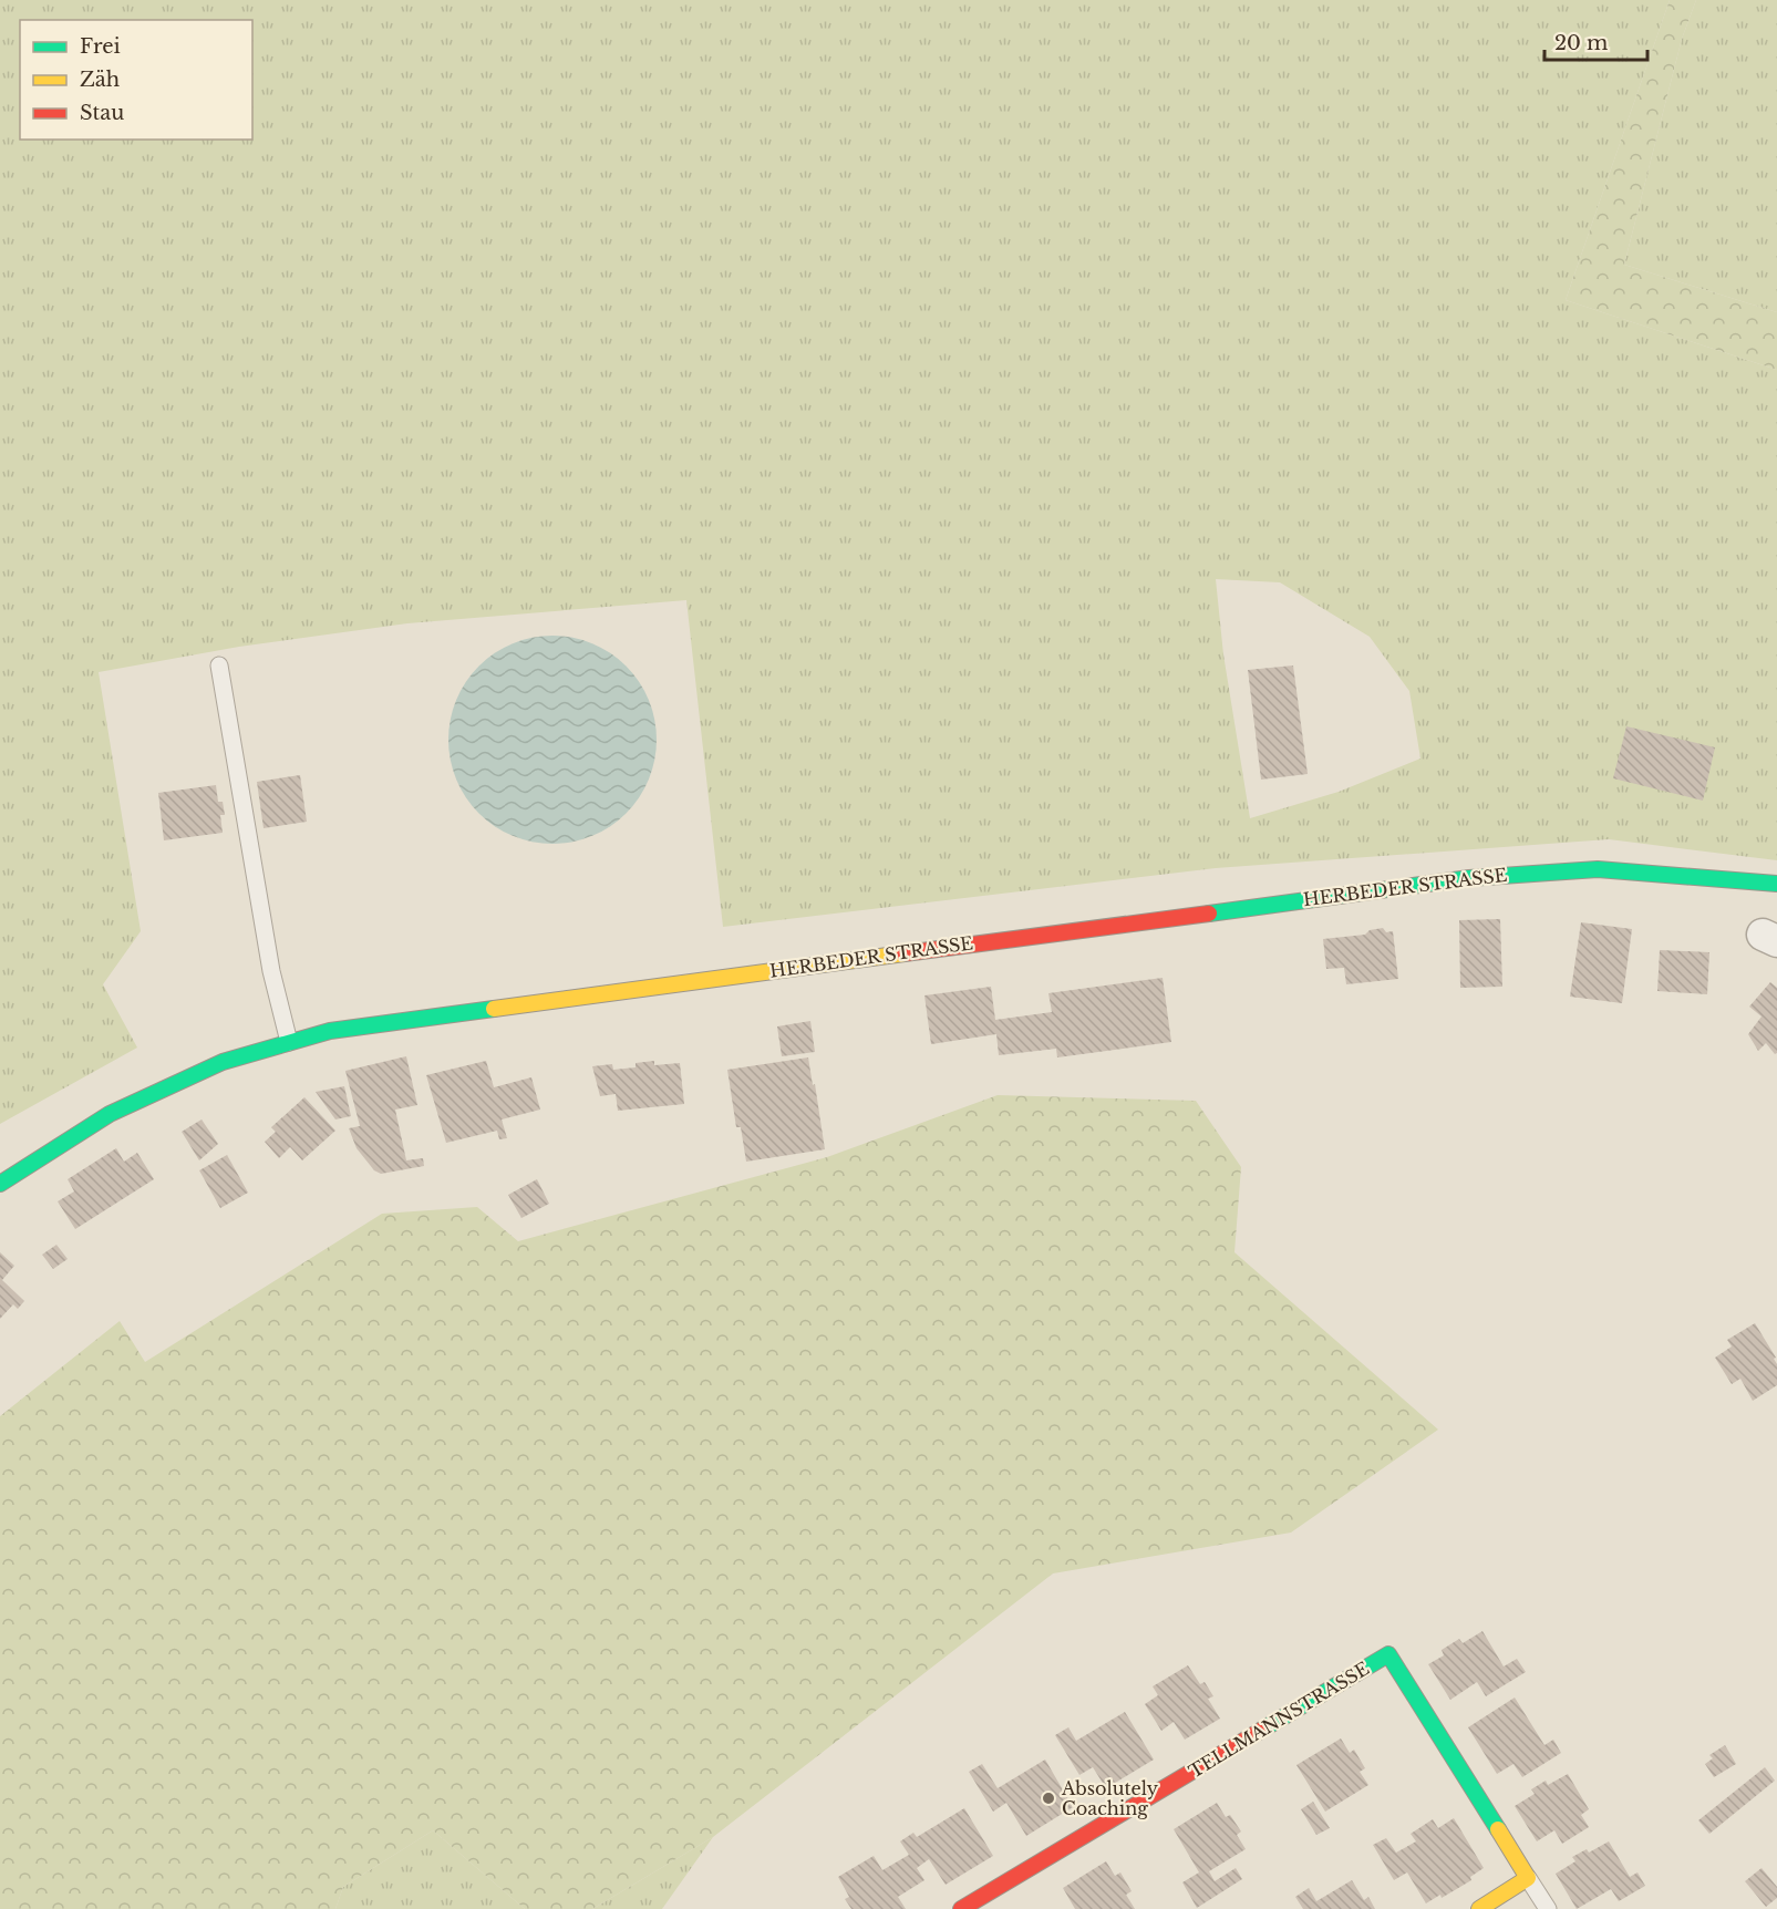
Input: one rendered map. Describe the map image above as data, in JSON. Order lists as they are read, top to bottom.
{
  "streets": {
    "main road": ["HERBEDER STRASSE", "TELLMANNSTRASSE"]
  },
  "places": ["Absolutely Coaching"],
  "legend": ["Frei", "Zäh", "Stau"],
  "scale_bar": "20 m"
}
